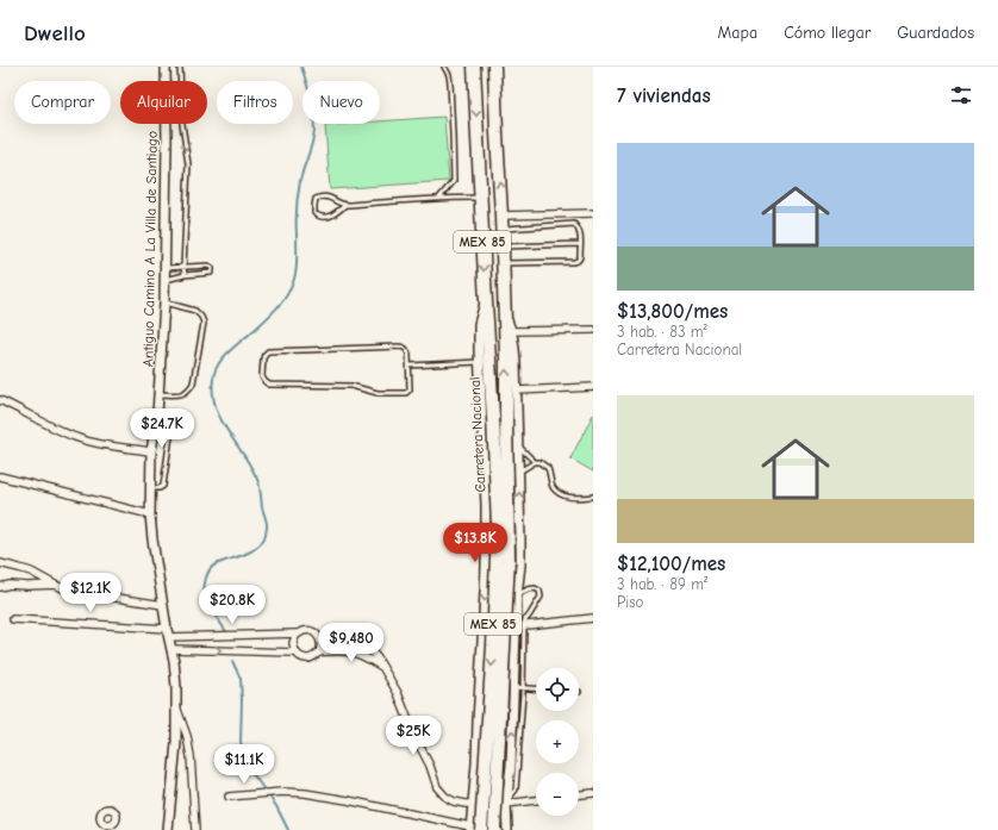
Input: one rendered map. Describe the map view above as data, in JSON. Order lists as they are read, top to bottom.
{
  "streets": {
    "highway": ["MEX 85", "Carretera Nacional"],
    "street": ["Antiguo Camino A La Villa de Santiago"]
  },
  "crossings": [
    ["MEX 85", "Carretera Nacional"]
  ],
  "page": {
    "header": "Dwello",
    "nav": ["Mapa", "Cómo llegar", "Guardados"],
    "heading": "7 viviendas",
    "chip": [
      "Comprar",
      "Alquilar",
      "Filtros",
      "Nuevo"
    ],
    "list": [
      {
        "name": "$13,800/mes",
        "note": "3 hab. · 83 m² · Carretera Nacional"
      },
      {
        "name": "$12,100/mes",
        "note": "3 hab. · 89 m² · Piso"
      }
    ],
    "price": [
      "$24.7K",
      "$13.8K",
      "$12.1K",
      "$20.8K",
      "$9,480",
      "$25K",
      "$11.1K"
    ],
    "map_buttons": ["+", "−"]
  }
}
